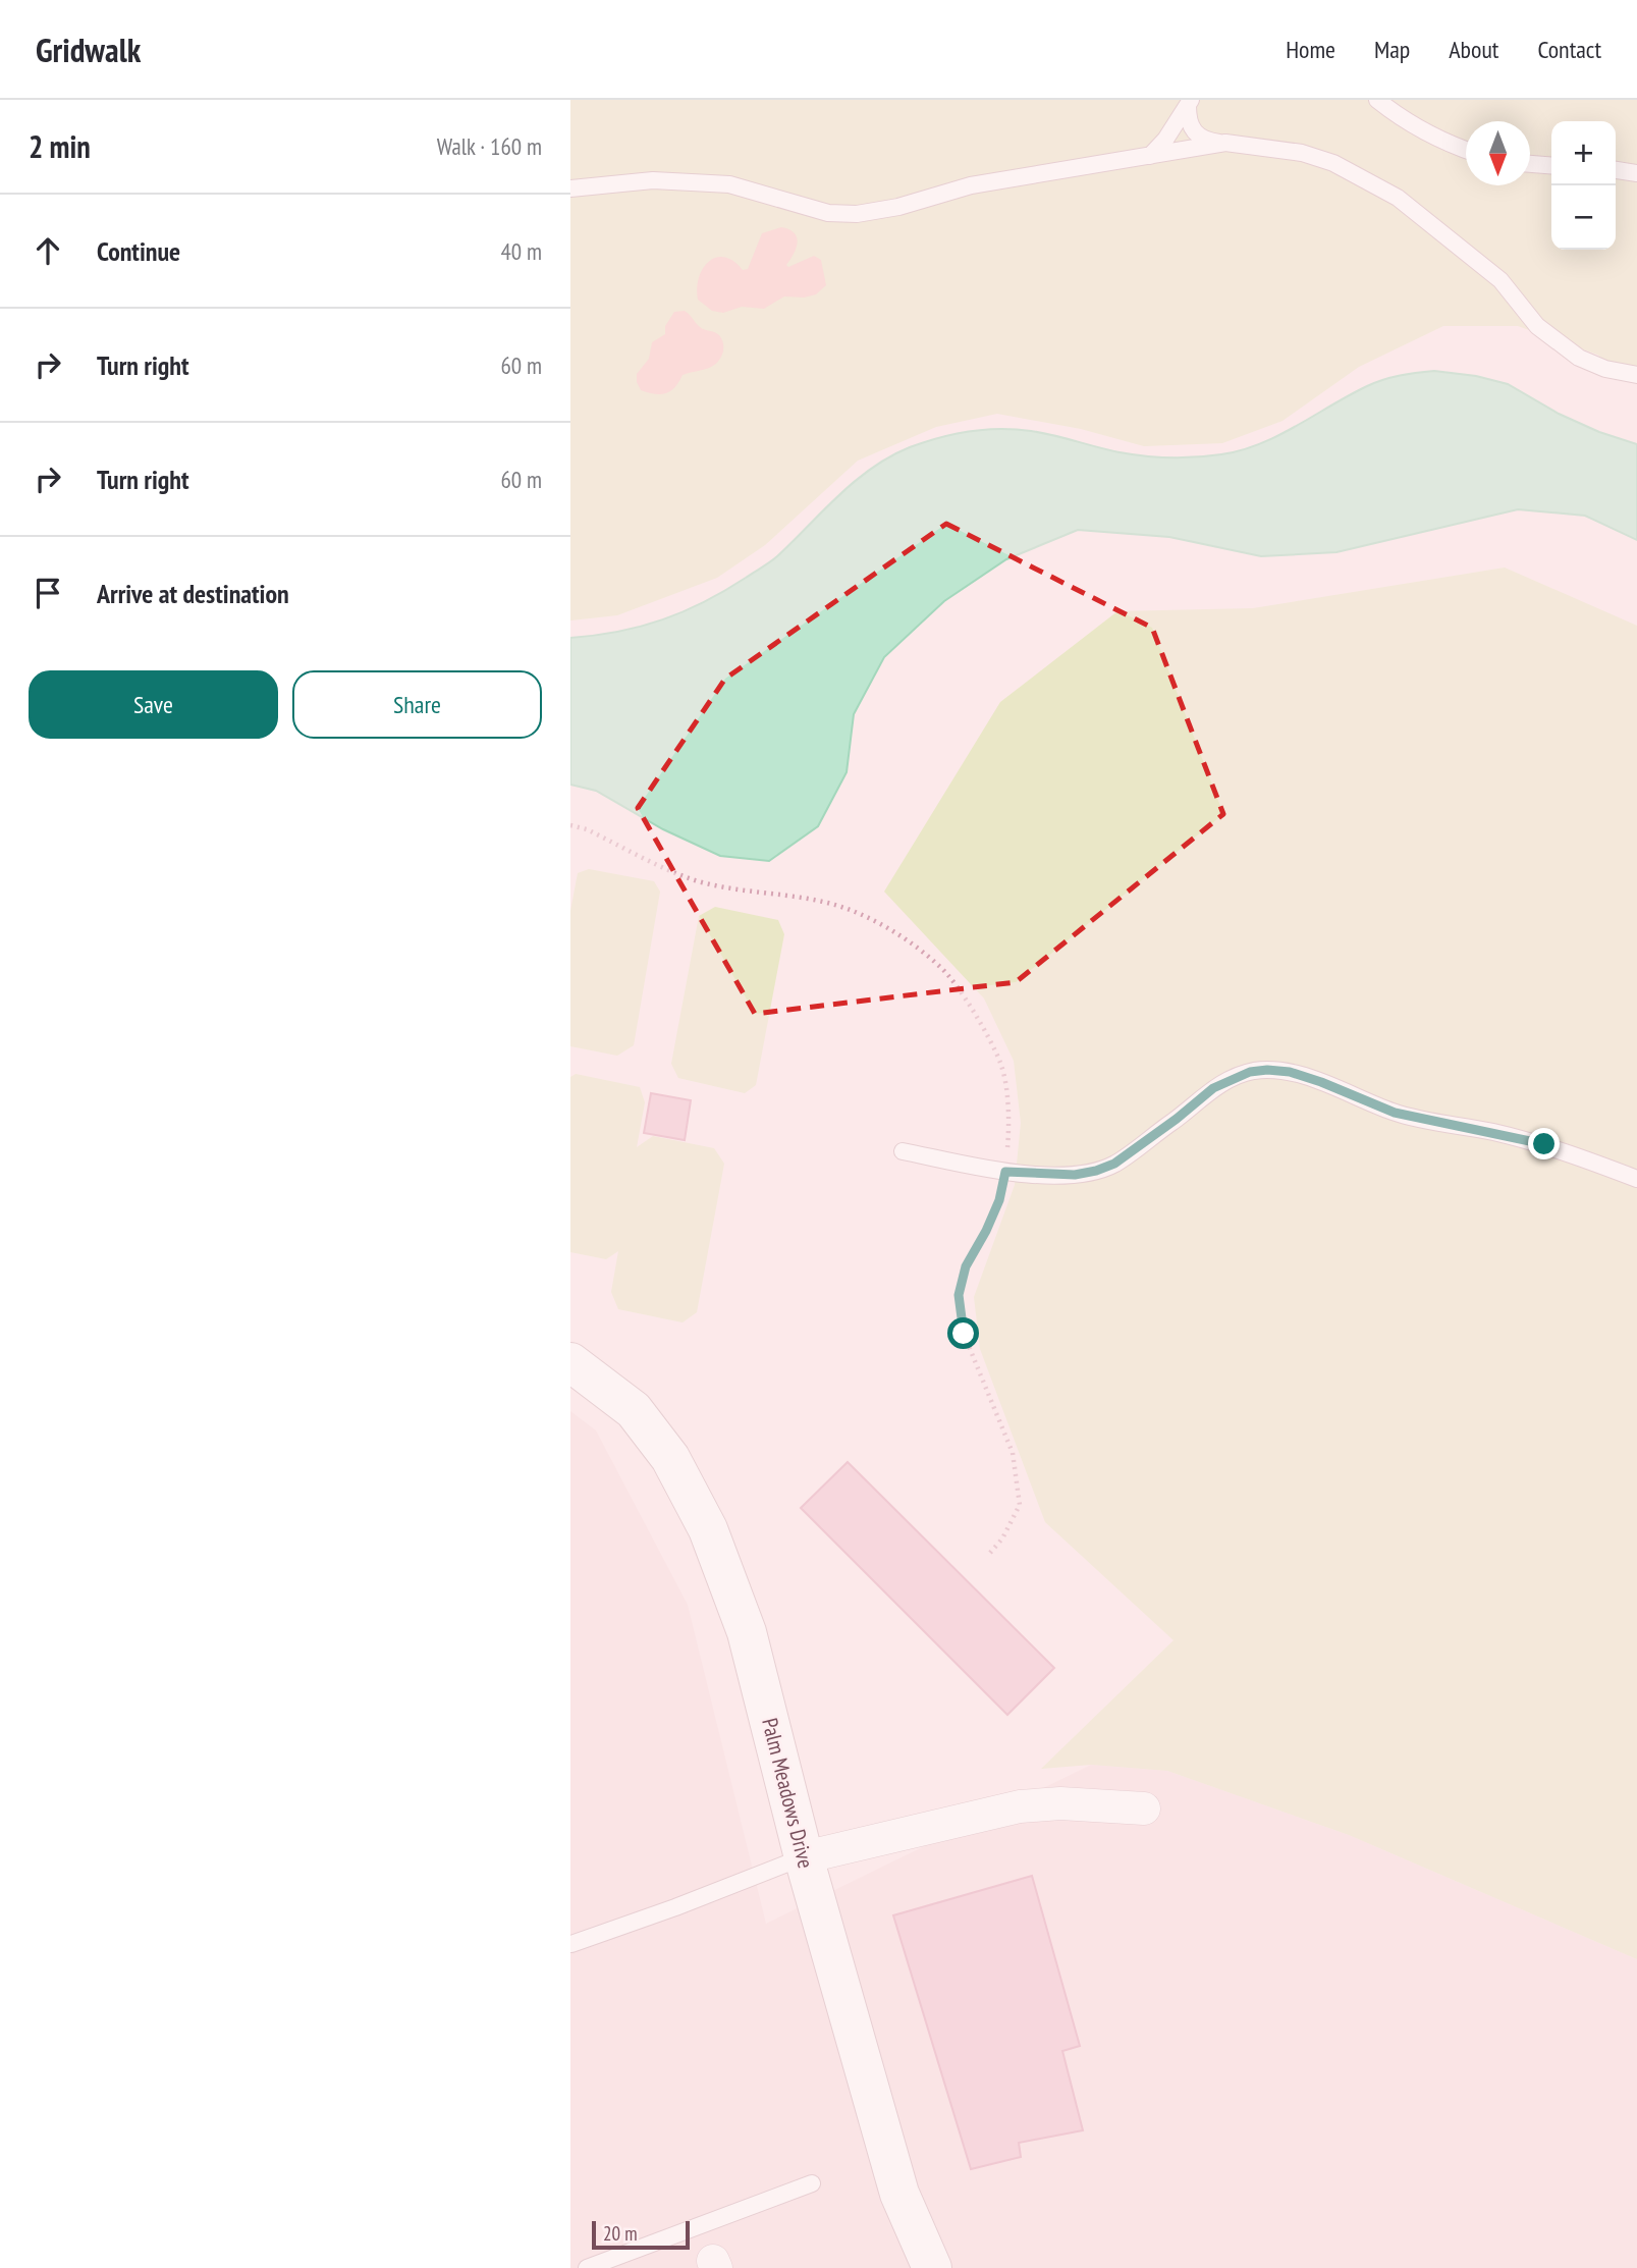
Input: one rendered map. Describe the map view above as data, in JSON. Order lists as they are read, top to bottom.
{
  "streets": {
    "street": ["Palm Meadows Drive"]
  },
  "scale_bar": "20 m",
  "north": "bottom",
  "page": {
    "header": "Gridwalk",
    "nav": [
      "Home",
      "Map",
      "About",
      "Contact"
    ],
    "heading": ["2 min", "Walk · 160 m"],
    "map_buttons": ["+", "−"],
    "list": [
      ["Continue", "40 m"],
      ["Turn right", "60 m"],
      ["Turn right", "60 m"],
      "Arrive at destination"
    ],
    "buttons": ["Save", "Share"],
    "scale": "20 m"
  }
}
